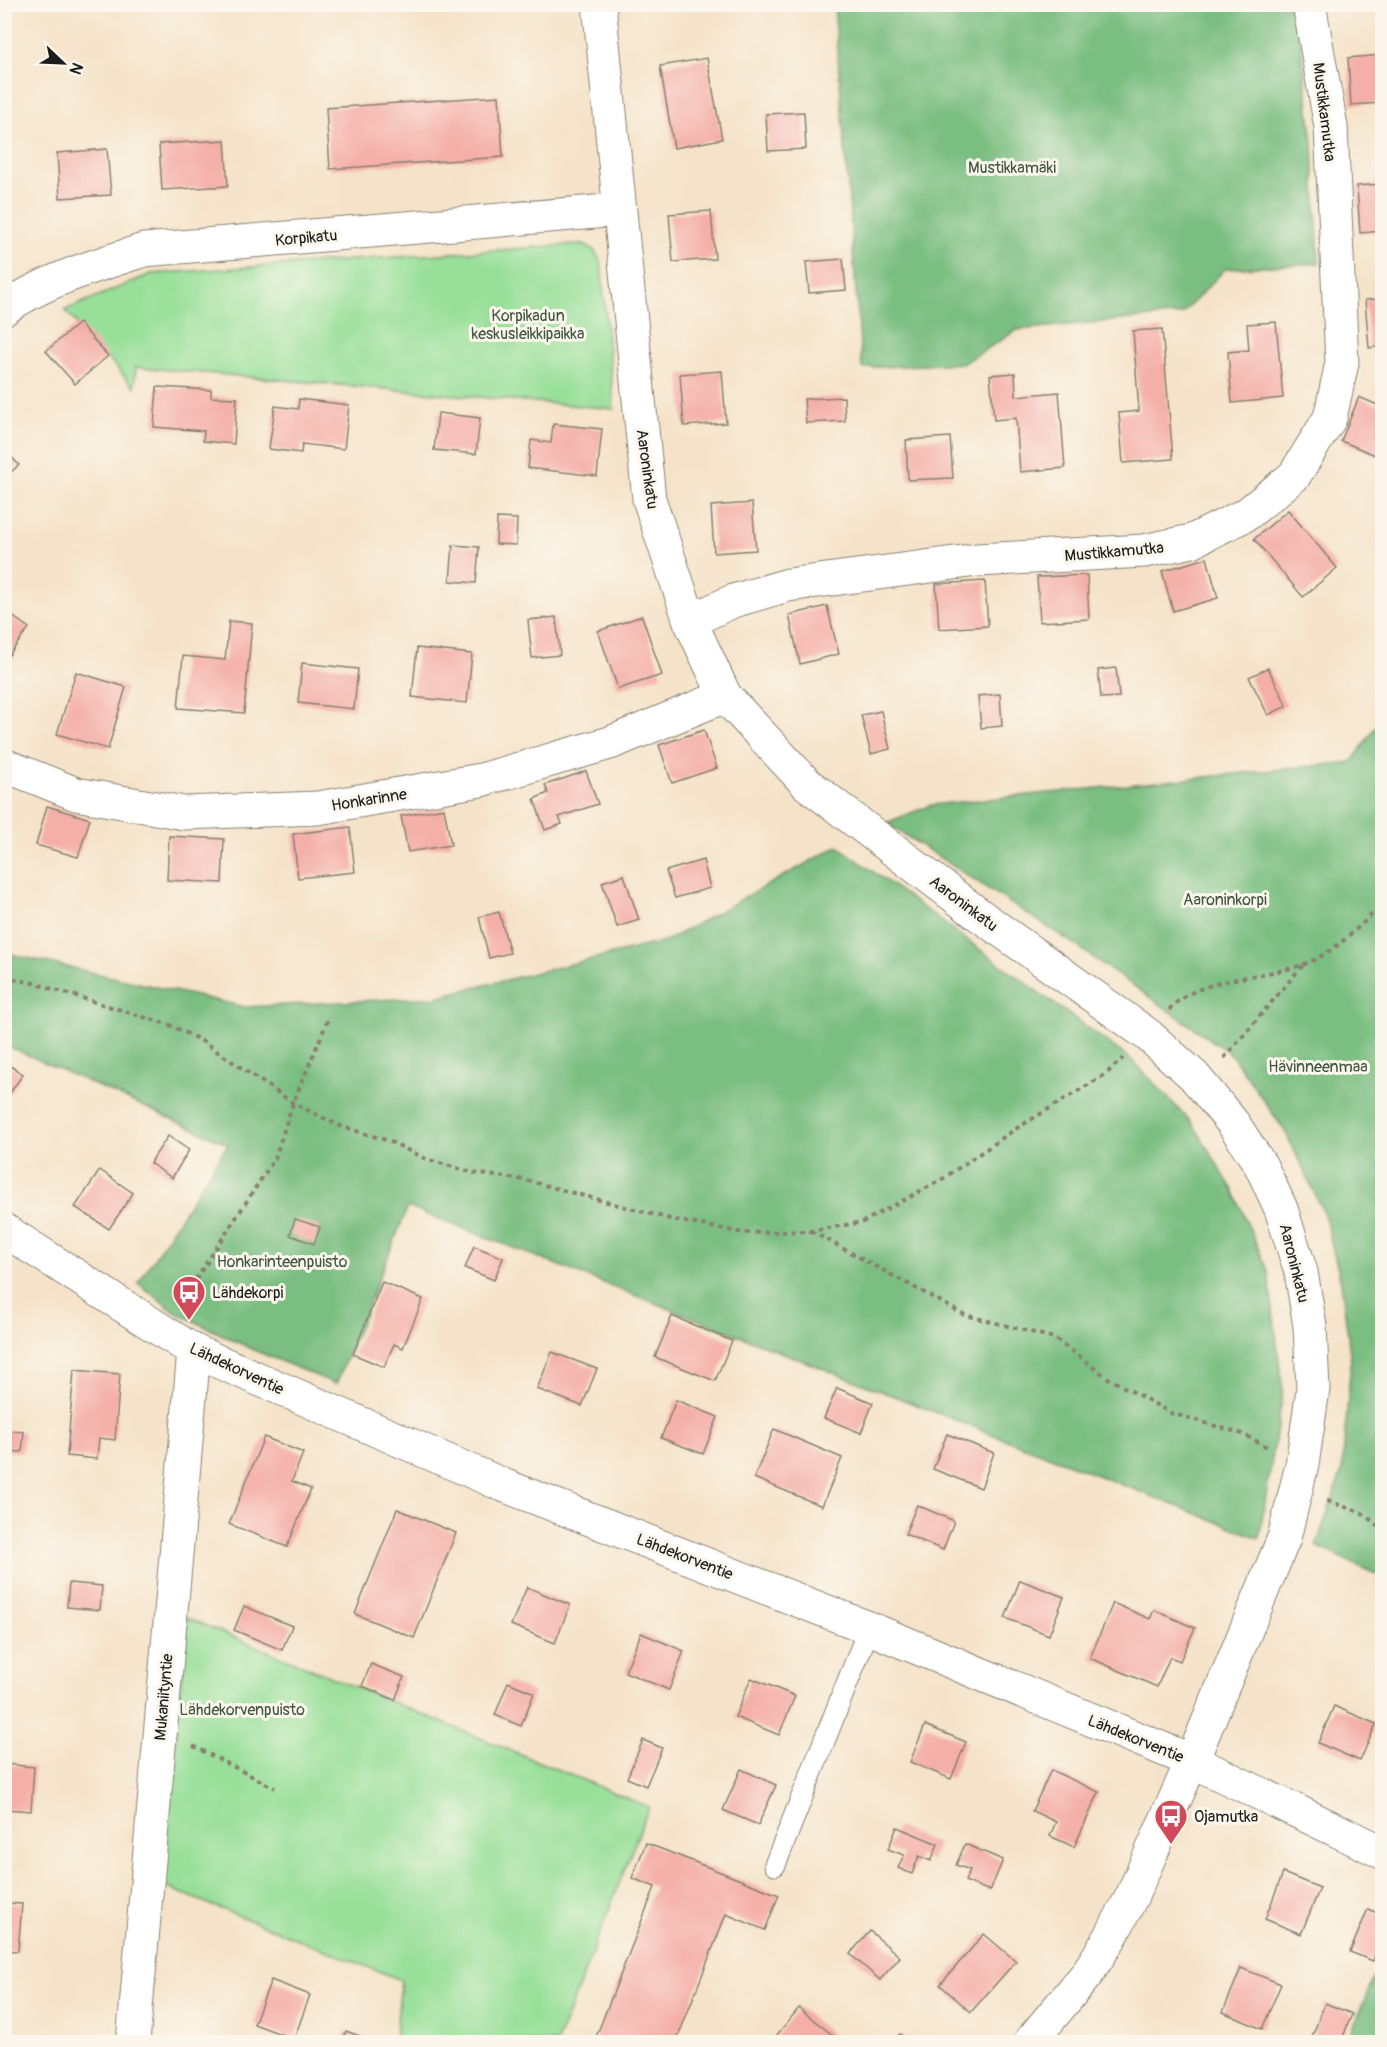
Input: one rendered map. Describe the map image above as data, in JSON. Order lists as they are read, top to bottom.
{
  "streets": {
    "street": [
      "Mustikkamutka",
      "Korpikatu",
      "Aaroninkatu",
      "Honkarinne",
      "Lähdekorventie",
      "Mukaniityntie"
    ]
  },
  "crossings": [
    ["Mustikkamutka", "Aaroninkatu"],
    ["Korpikatu", "Aaroninkatu"],
    ["Aaroninkatu", "Honkarinne"],
    ["Aaroninkatu", "Lähdekorventie"],
    ["Lähdekorventie", "Mukaniityntie"]
  ],
  "parks": [
    "Mustikkamäki",
    "Korpikadun keskusleikkipaikka",
    "Aaroninkorpi",
    "Hävinneenmaa",
    "Honkarinteenpuisto",
    "Lähdekorvenpuisto"
  ],
  "places": {
    "bus stop": ["Lähdekorpi", "Ojamutka"]
  },
  "north": "bottom right"
}
